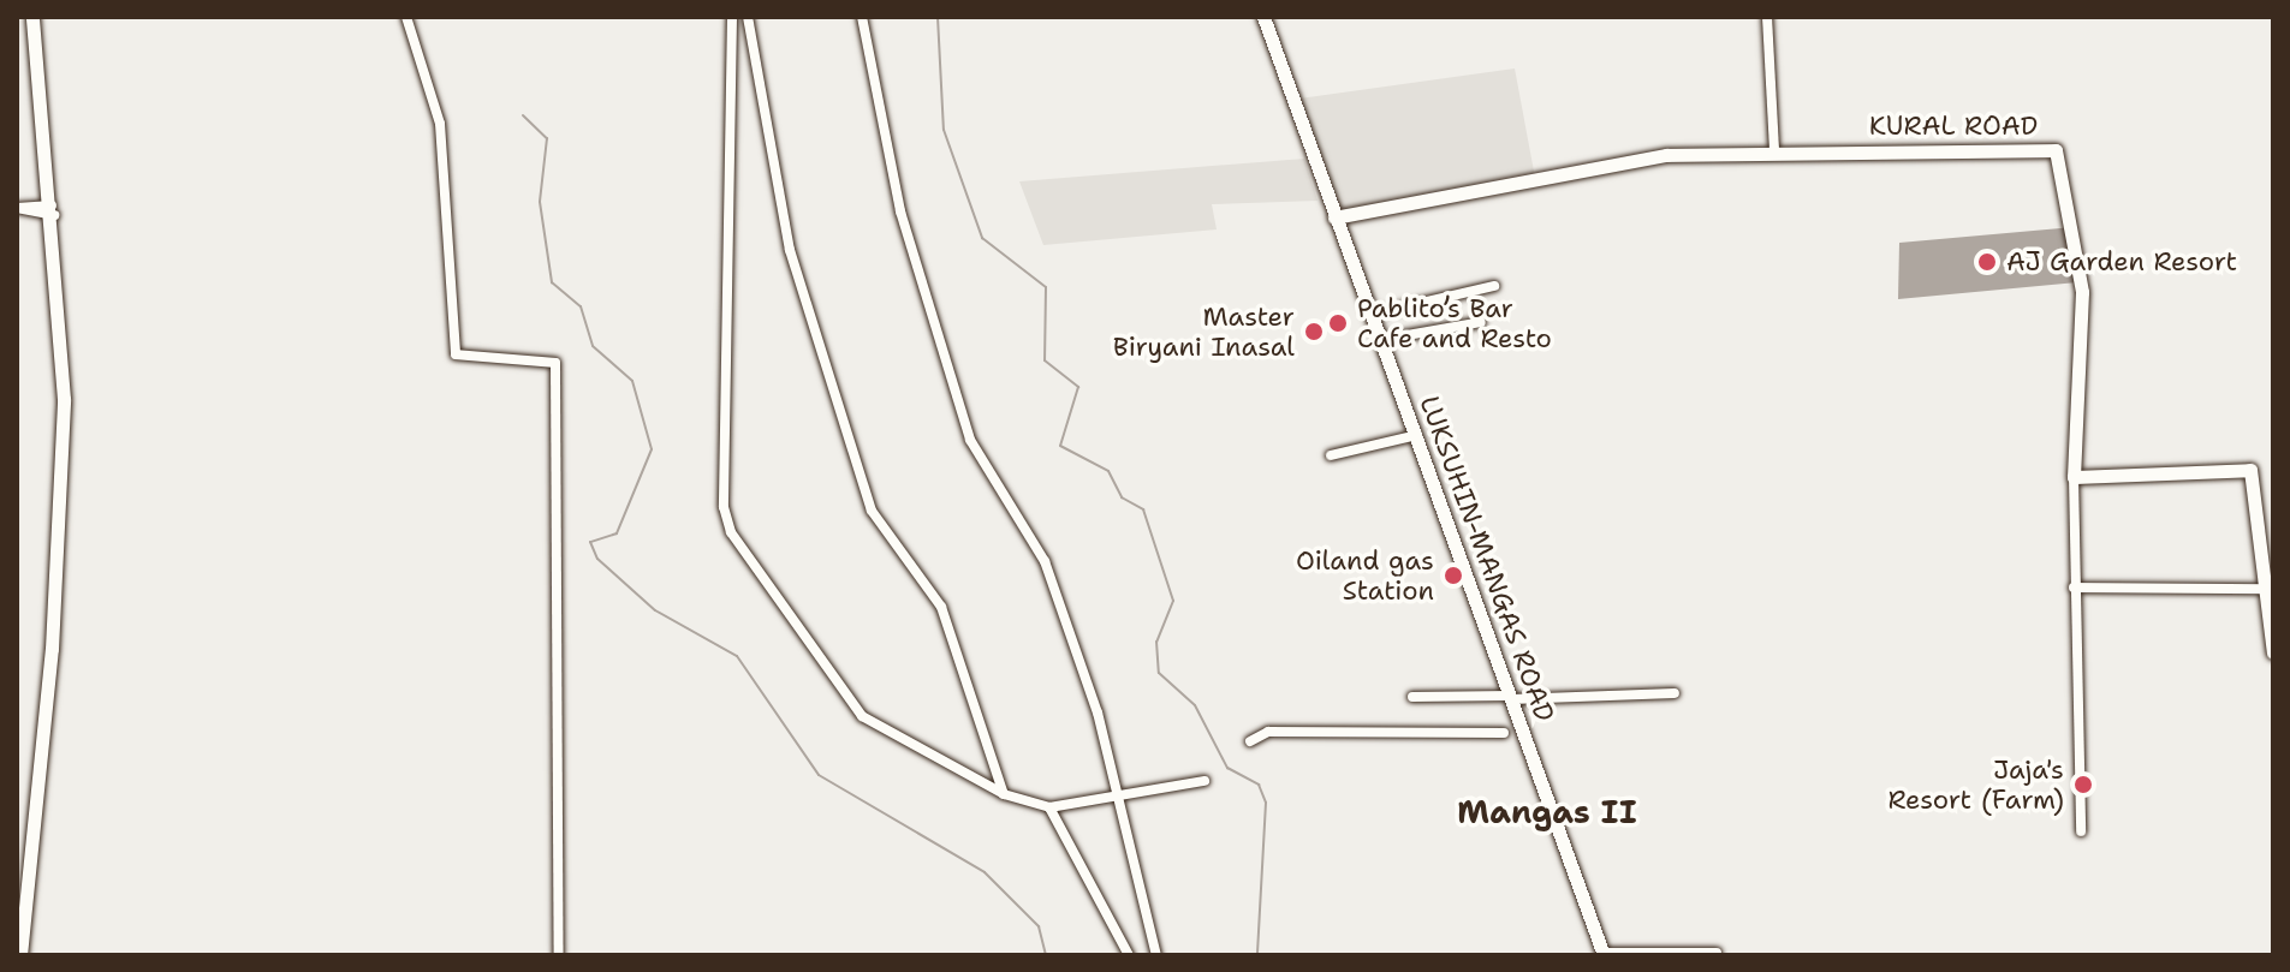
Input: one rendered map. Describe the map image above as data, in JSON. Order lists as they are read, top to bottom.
{
  "streets": {
    "street": ["KURAL ROAD", "LUKSUHIN-MANGAS ROAD"]
  },
  "crossings": [
    ["KURAL ROAD", "LUKSUHIN-MANGAS ROAD"]
  ],
  "districts": ["Mangas II"],
  "places": [
    "AJ Garden Resort",
    "Pablito’s Bar Cafe and Resto",
    "Master Biryani Inasal",
    "Oiland gas Station",
    "Jaja's Resort (Farm)"
  ]
}
